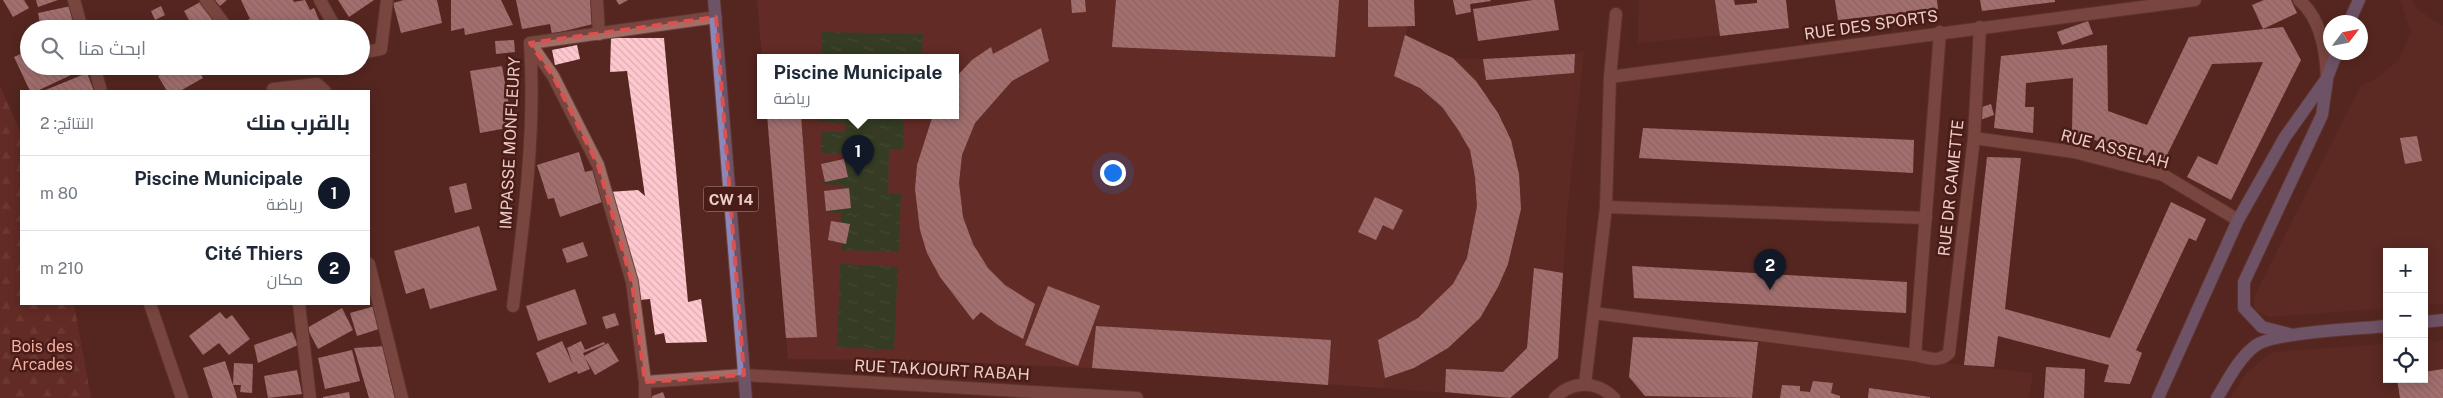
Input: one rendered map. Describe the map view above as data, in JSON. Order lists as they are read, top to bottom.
{
  "streets": {
    "main road": ["CW 14"],
    "street": [
      "RUE DES SPORTS",
      "IMPASSE MONFLEURY",
      "RUE ASSELAH",
      "RUE DR CAMETTE",
      "RUE TAKJOURT RABAH"
    ]
  },
  "crossings": [
    ["RUE DES SPORTS", "RUE DR CAMETTE"],
    ["IMPASSE MONFLEURY", "RUE TAKJOURT RABAH"],
    ["RUE ASSELAH", "RUE DR CAMETTE"],
    ["CW 14", "RUE TAKJOURT RABAH"]
  ],
  "parks": ["Bois des Arcades"],
  "north": "top right",
  "page": {
    "search": "ابحث هنا",
    "popup": ["Piscine Municipale", "رياضة"],
    "heading": ["بالقرب منك", "النتائج: 2"],
    "pins": ["1", "2"],
    "list": [
      {
        "mark": "1",
        "name": "Piscine Municipale",
        "note": "رياضة",
        "value": "80 m"
      },
      {
        "mark": "2",
        "name": "Cité Thiers",
        "note": "مكان",
        "value": "210 m"
      }
    ],
    "map_buttons": ["+", "−"]
  }
}
